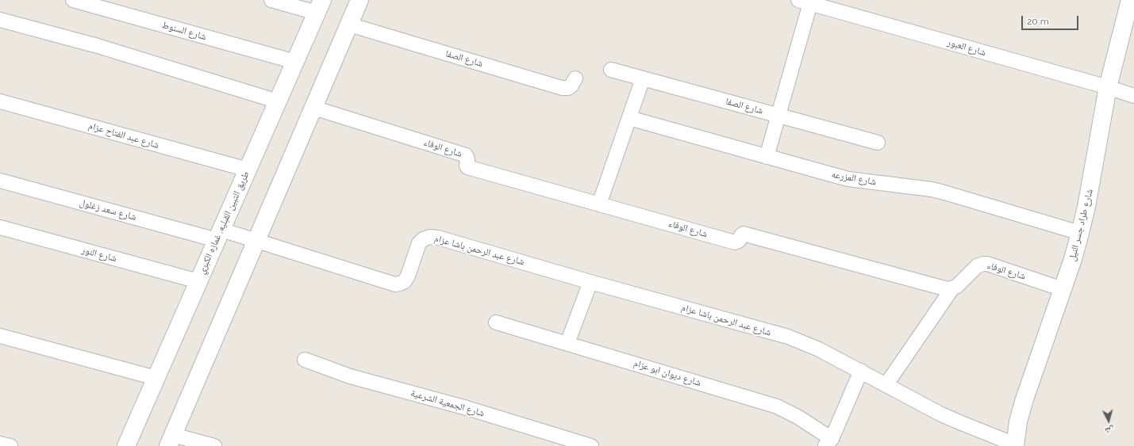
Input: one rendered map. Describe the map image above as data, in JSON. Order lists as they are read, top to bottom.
{
  "streets": {
    "street": [
      "شارع السنوط",
      "شارع العبور",
      "شارع الصفا",
      "شارع عبد الفتاح عزام",
      "شارع الوفاء",
      "شارع المزرعه",
      "شارع سعد زغلول",
      "طريق التبين القبليه, غمازه الكبري",
      "شارع طراد جسر النيل",
      "شارع عبد الرحمن باشا عزام",
      "شارع النور",
      "شارع ديوان ابو عزام",
      "شارع الجمعية الشرعية"
    ]
  },
  "crossings": [
    ["شارع السنوط", "طريق التبين القبليه, غمازه الكبري"],
    ["شارع العبور", "شارع طراد جسر النيل"],
    ["شارع عبد الفتاح عزام", "طريق التبين القبليه, غمازه الكبري"],
    ["شارع الوفاء", "شارع طراد جسر النيل"],
    ["شارع المزرعه", "شارع طراد جسر النيل"],
    ["شارع سعد زغلول", "طريق التبين القبليه, غمازه الكبري"],
    ["شارع سعد زغلول", "شارع عبد الرحمن باشا عزام"],
    ["طريق التبين القبليه, غمازه الكبري", "شارع النور"],
    ["شارع طراد جسر النيل", "شارع عبد الرحمن باشا عزام"]
  ],
  "scale_bar": "20 m",
  "north": "bottom"
}
